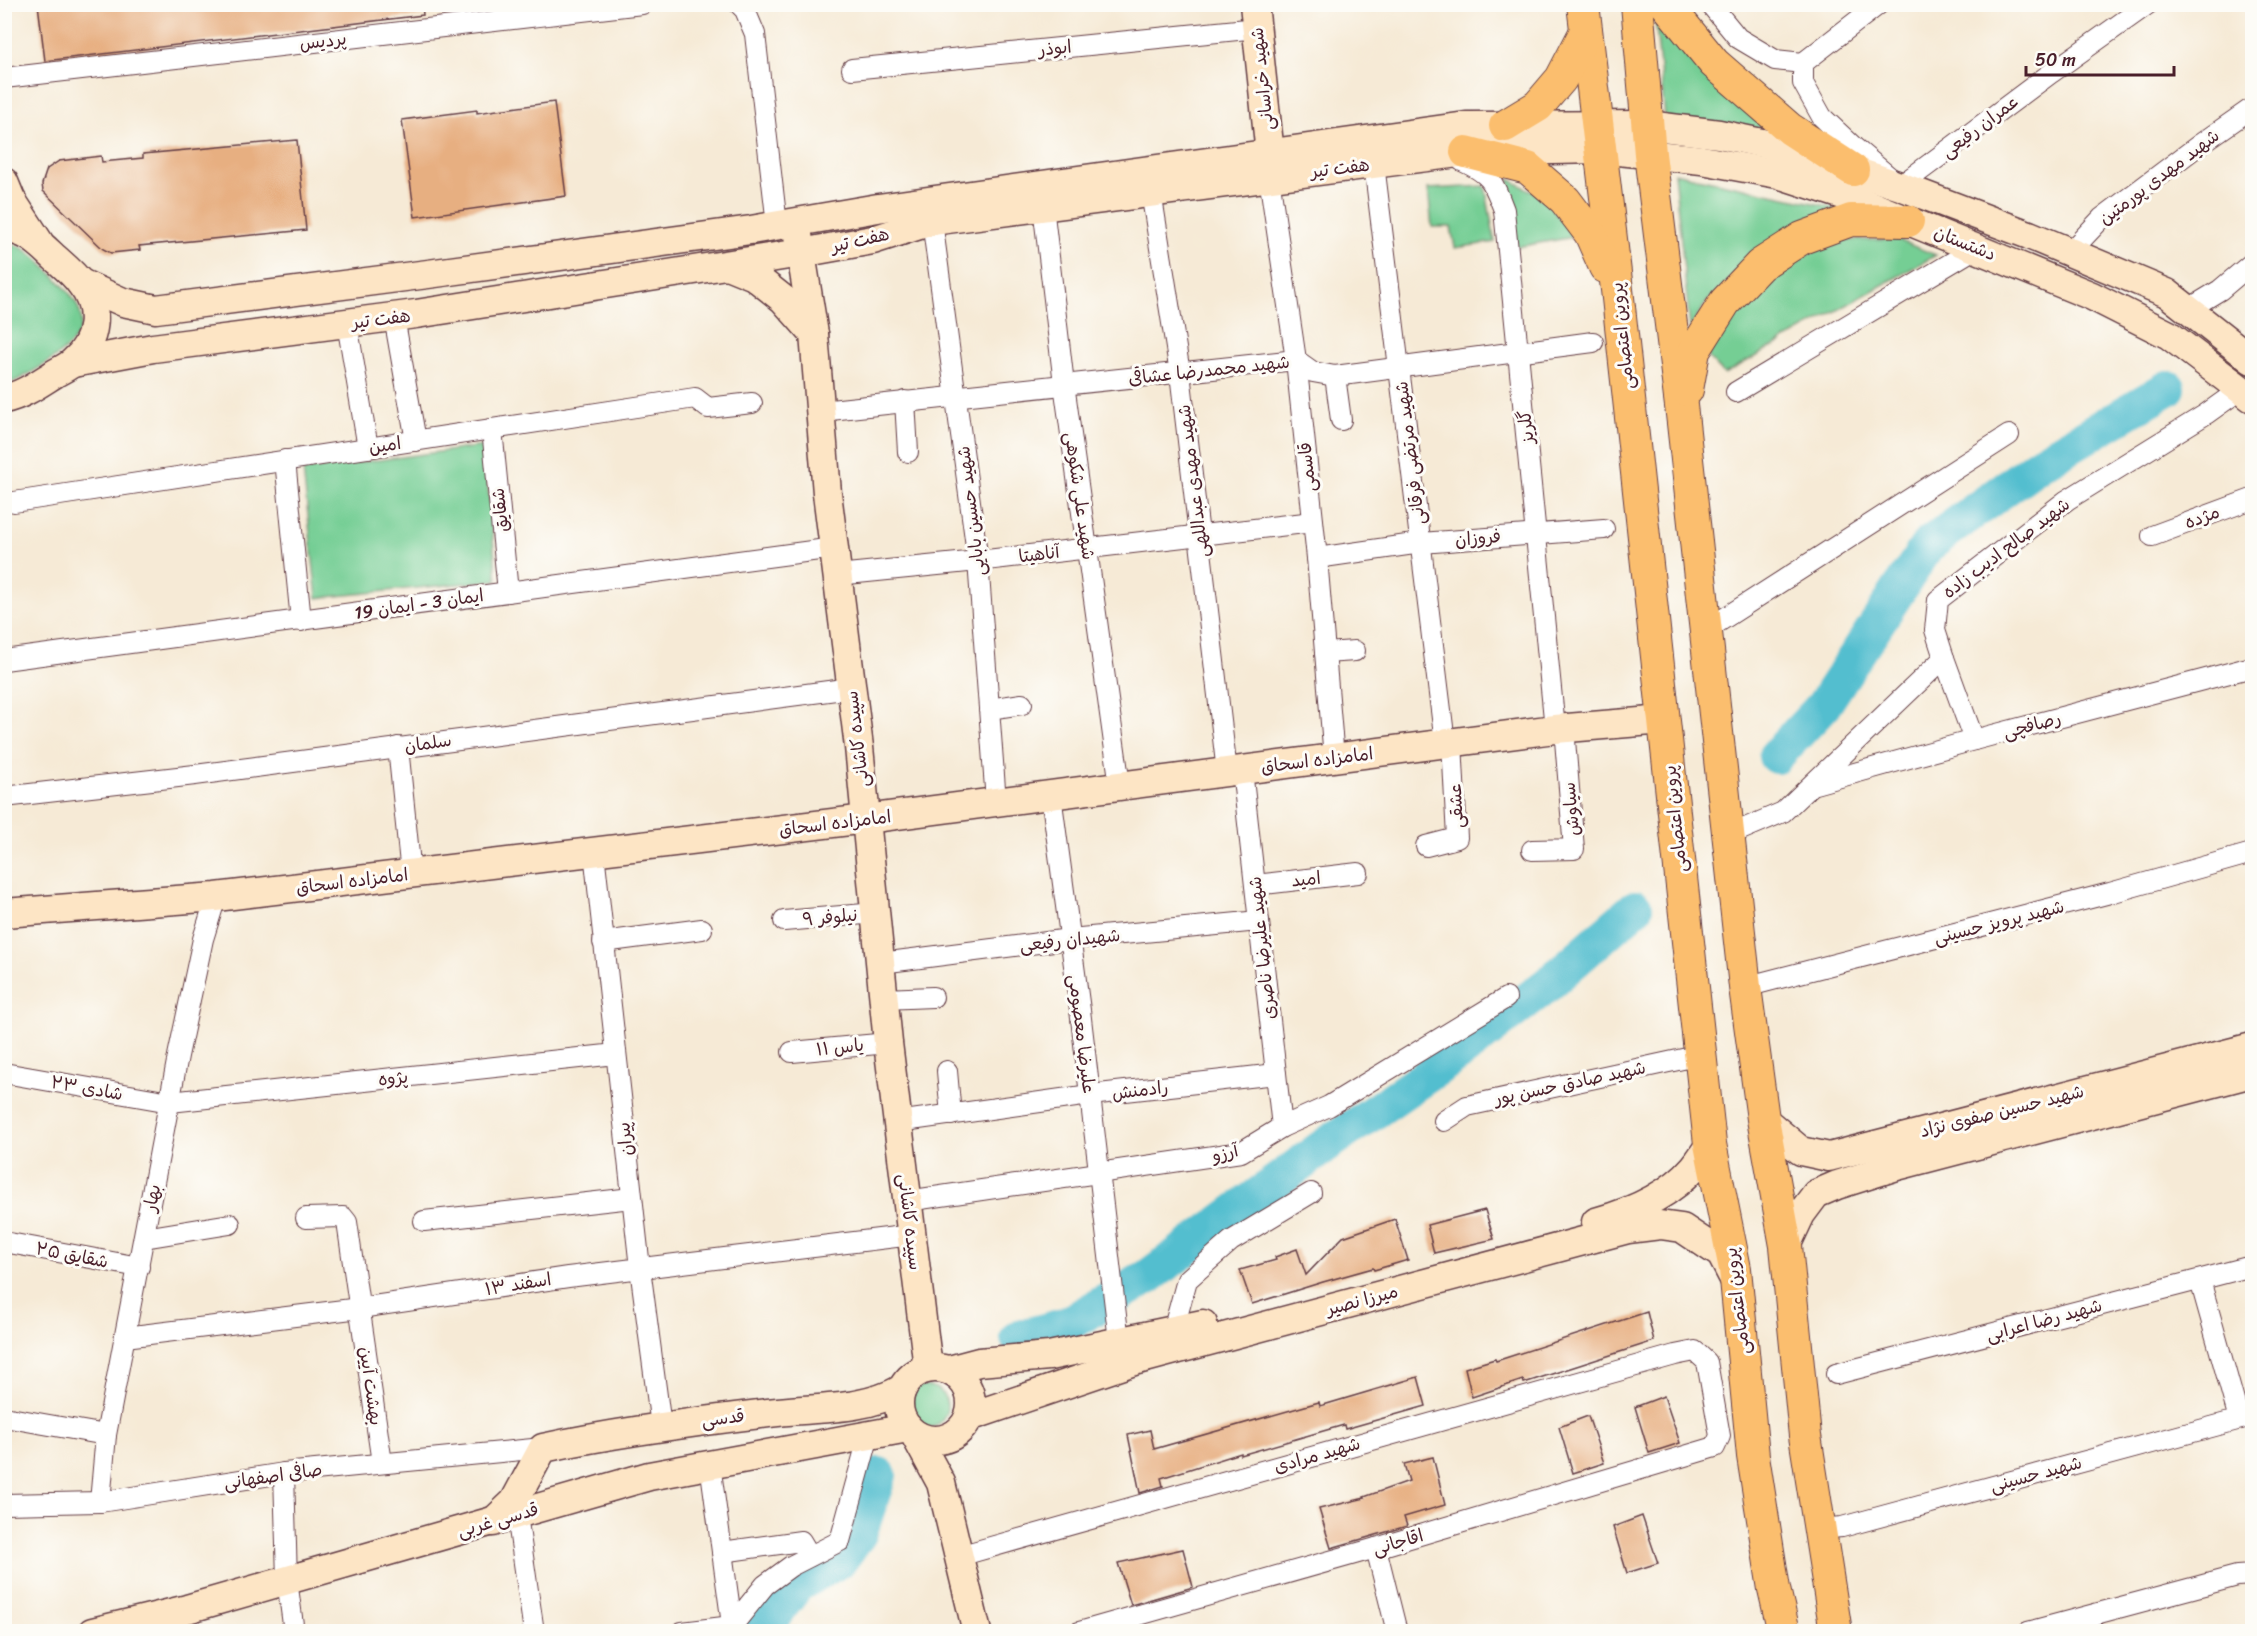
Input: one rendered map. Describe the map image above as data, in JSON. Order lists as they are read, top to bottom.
{
  "streets": {
    "main road": ["پروین اعتصامی"],
    "street": [
      "پردیس",
      "ابوذر",
      "شهید خراسانی",
      "عمران رفیعی",
      "هفت تیر",
      "شهید مهدی پورمتین",
      "دشتستان",
      "شهید محمدرضا عشاقی",
      "گلریز",
      "امین",
      "شهید مرتضی فرقانی",
      "قاسمی",
      "شهید مهدی عبداللهی",
      "شهید علی شکوهی",
      "شقایق",
      "شهید حسین بابایی",
      "مژده",
      "فروزان",
      "شهید صالح ادیب زاده",
      "آناهیتا",
      "ایمان 3 - ایمان 19",
      "رصافچی",
      "سپیده کاشانی",
      "سلمان",
      "امامزاده اسحاق",
      "عشقی",
      "سیاوش",
      "امید",
      "نیلوفر ۹",
      "شهید پرویز حسینی",
      "شهیدان رفیعی",
      "شهید علیرضا ناصری",
      "علیرضا معصومی",
      "یاس ۱۱",
      "پژوه",
      "شهید صادق حسن پور",
      "شادی ۲۳",
      "رادمنش",
      "شهید حسین صفوی نژاد",
      "پیران",
      "آرزو",
      "بهار",
      "شقایق ۲۵",
      "اسفند ۱۳",
      "میرزا نصیر",
      "شهید رضا اعرابی",
      "بهشت آیین",
      "قدسی",
      "شهید مرادی",
      "شهید حسینی",
      "صافی اصفهانی",
      "قدسی غربی",
      "اقاجانی"
    ]
  },
  "crossings": [
    ["ابوذر", "شهید خراسانی"],
    ["شهید خراسانی", "هفت تیر"],
    ["شهید خراسانی", "قاسمی"],
    ["عمران رفیعی", "دشتستان"],
    ["هفت تیر", "دشتستان"],
    ["هفت تیر", "پروین اعتصامی"],
    ["هفت تیر", "گلریز"],
    ["هفت تیر", "شهید مرتضی فرقانی"],
    ["هفت تیر", "قاسمی"],
    ["هفت تیر", "شهید مهدی عبداللهی"],
    ["هفت تیر", "شهید علی شکوهی"],
    ["هفت تیر", "شهید حسین بابایی"],
    ["هفت تیر", "سپیده کاشانی"],
    ["شهید مهدی پورمتین", "دشتستان"],
    ["دشتستان", "شهید صالح ادیب زاده"],
    ["پروین اعتصامی", "امامزاده اسحاق"],
    ["پروین اعتصامی", "شهید صادق حسن پور"],
    ["پروین اعتصامی", "میرزا نصیر"],
    ["شهید محمدرضا عشاقی", "گلریز"],
    ["شهید محمدرضا عشاقی", "شهید مرتضی فرقانی"],
    ["شهید محمدرضا عشاقی", "قاسمی"],
    ["شهید محمدرضا عشاقی", "شهید مهدی عبداللهی"],
    ["شهید محمدرضا عشاقی", "شهید علی شکوهی"],
    ["شهید محمدرضا عشاقی", "شهید حسین بابایی"],
    ["شهید محمدرضا عشاقی", "سپیده کاشانی"],
    ["گلریز", "فروزان"],
    ["گلریز", "امامزاده اسحاق"],
    ["گلریز", "سیاوش"],
    ["امین", "شقایق"],
    ["شهید مرتضی فرقانی", "فروزان"],
    ["شهید مرتضی فرقانی", "امامزاده اسحاق"],
    ["شهید مرتضی فرقانی", "عشقی"],
    ["قاسمی", "فروزان"],
    ["قاسمی", "آناهیتا"],
    ["قاسمی", "امامزاده اسحاق"],
    ["شهید مهدی عبداللهی", "آناهیتا"],
    ["شهید مهدی عبداللهی", "امامزاده اسحاق"],
    ["شهید مهدی عبداللهی", "شهید علیرضا ناصری"],
    ["شهید علی شکوهی", "آناهیتا"],
    ["شهید علی شکوهی", "امامزاده اسحاق"],
    ["شقایق", "ایمان 3 - ایمان 19"],
    ["شهید حسین بابایی", "آناهیتا"],
    ["شهید حسین بابایی", "امامزاده اسحاق"],
    ["شهید صالح ادیب زاده", "رصافچی"],
    ["آناهیتا", "ایمان 3 - ایمان 19"],
    ["آناهیتا", "سپیده کاشانی"],
    ["ایمان 3 - ایمان 19", "سپیده کاشانی"],
    ["سپیده کاشانی", "سلمان"],
    ["سپیده کاشانی", "امامزاده اسحاق"],
    ["سپیده کاشانی", "نیلوفر ۹"],
    ["سپیده کاشانی", "شهیدان رفیعی"],
    ["سپیده کاشانی", "یاس ۱۱"],
    ["سپیده کاشانی", "رادمنش"],
    ["سپیده کاشانی", "آرزو"],
    ["سپیده کاشانی", "اسفند ۱۳"],
    ["سپیده کاشانی", "میرزا نصیر"],
    ["سپیده کاشانی", "قدسی"],
    ["سپیده کاشانی", "قدسی غربی"],
    ["امامزاده اسحاق", "عشقی"],
    ["امامزاده اسحاق", "سیاوش"],
    ["امامزاده اسحاق", "شهید علیرضا ناصری"],
    ["امامزاده اسحاق", "علیرضا معصومی"],
    ["امامزاده اسحاق", "پیران"],
    ["امامزاده اسحاق", "بهار"],
    ["امید", "شهید علیرضا ناصری"],
    ["شهیدان رفیعی", "شهید علیرضا ناصری"],
    ["شهیدان رفیعی", "علیرضا معصومی"],
    ["شهید علیرضا ناصری", "رادمنش"],
    ["شهید علیرضا ناصری", "آرزو"],
    ["علیرضا معصومی", "رادمنش"],
    ["علیرضا معصومی", "آرزو"],
    ["علیرضا معصومی", "میرزا نصیر"],
    ["پژوه", "شادی ۲۳"],
    ["پژوه", "پیران"],
    ["پژوه", "بهار"],
    ["شادی ۲۳", "بهار"],
    ["پیران", "اسفند ۱۳"],
    ["پیران", "قدسی"],
    ["بهار", "شقایق ۲۵"],
    ["بهار", "اسفند ۱۳"],
    ["بهار", "صافی اصفهانی"],
    ["اسفند ۱۳", "بهشت آیین"],
    ["میرزا نصیر", "قدسی"],
    ["میرزا نصیر", "قدسی غربی"],
    ["بهشت آیین", "صافی اصفهانی"],
    ["قدسی", "صافی اصفهانی"],
    ["قدسی", "قدسی غربی"],
    ["شهید مرادی", "اقاجانی"]
  ],
  "scale_bar": "50 m"
}
